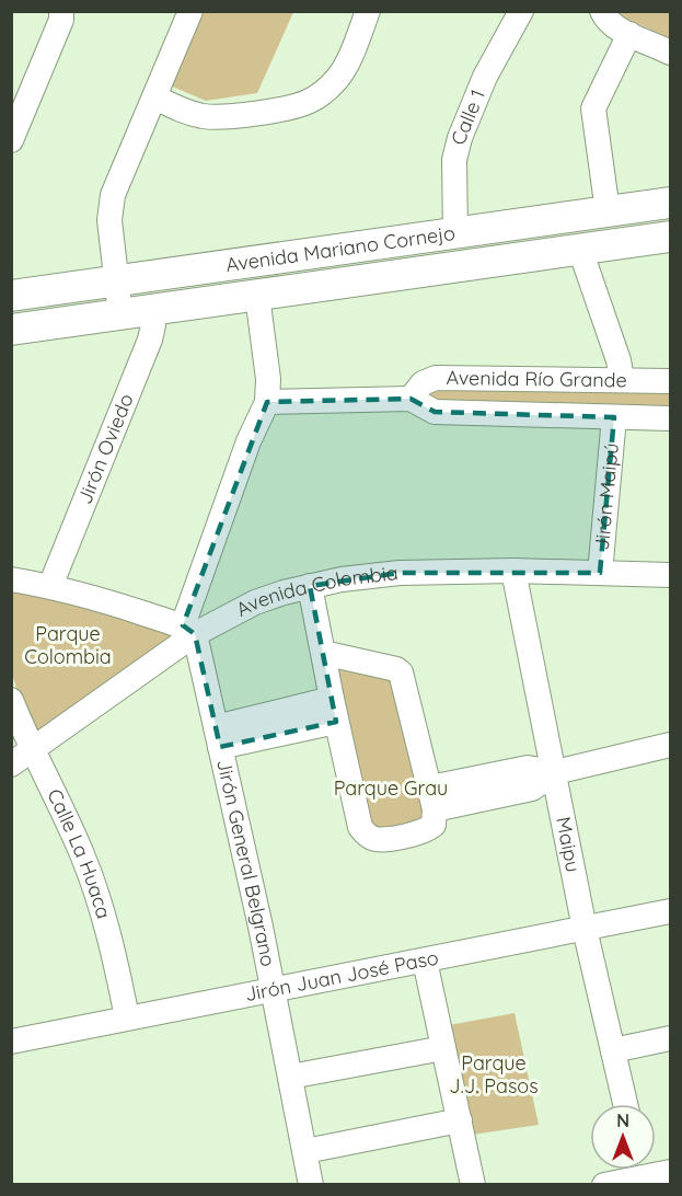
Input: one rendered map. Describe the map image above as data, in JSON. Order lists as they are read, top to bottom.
{
  "streets": {
    "main road": ["Avenida Mariano Cornejo"],
    "street": [
      "Calle 1",
      "Avenida Río Grande",
      "Jirón Oviedo",
      "Jirón Maipú",
      "Avenida Colombia",
      "Maipu",
      "Calle La Huaca",
      "Jirón General Belgrano",
      "Jirón Juan José Paso"
    ]
  },
  "crossings": [
    ["Calle 1", "Avenida Mariano Cornejo"],
    ["Avenida Mariano Cornejo", "Jirón Oviedo"],
    ["Avenida Río Grande", "Jirón Maipú"],
    ["Jirón Maipú", "Avenida Colombia"],
    ["Avenida Colombia", "Maipu"],
    ["Avenida Colombia", "Calle La Huaca"],
    ["Avenida Colombia", "Jirón General Belgrano"],
    ["Maipu", "Jirón Juan José Paso"],
    ["Calle La Huaca", "Jirón Juan José Paso"],
    ["Jirón General Belgrano", "Jirón Juan José Paso"]
  ],
  "parks": ["Parque Colombia", "Parque Grau", "Parque J.J. Pasos"],
  "north": "top"
}
